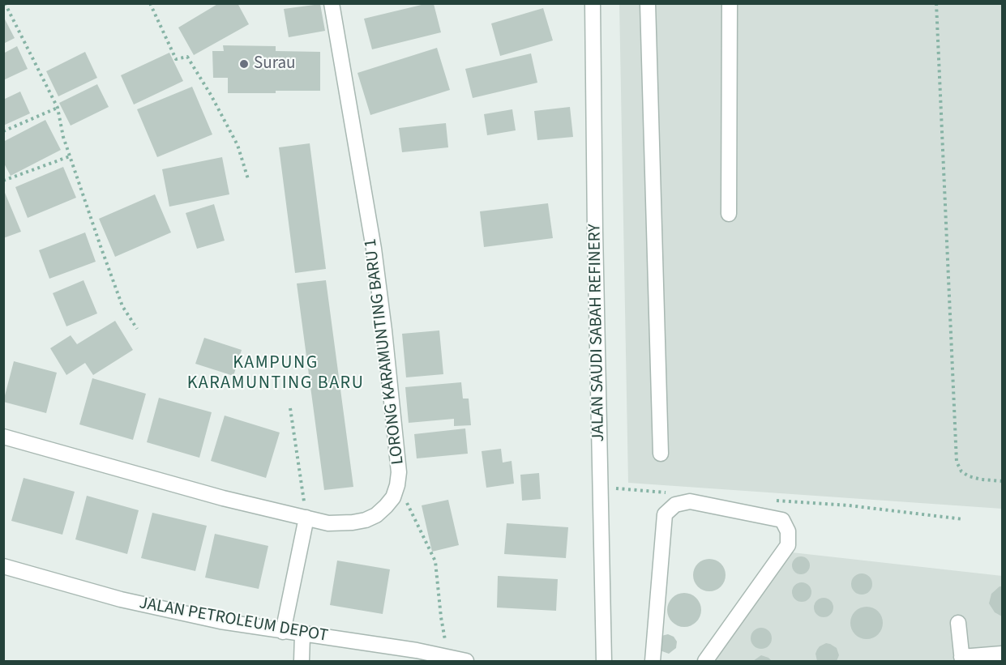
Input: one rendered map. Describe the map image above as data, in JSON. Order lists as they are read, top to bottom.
{
  "streets": {
    "street": ["JALAN SAUDI SABAH REFINERY", "LORONG KARAMUNTING BARU 1", "JALAN PETROLEUM DEPOT"]
  },
  "districts": ["KAMPUNG KARAMUNTING BARU"],
  "places": ["Surau"]
}
